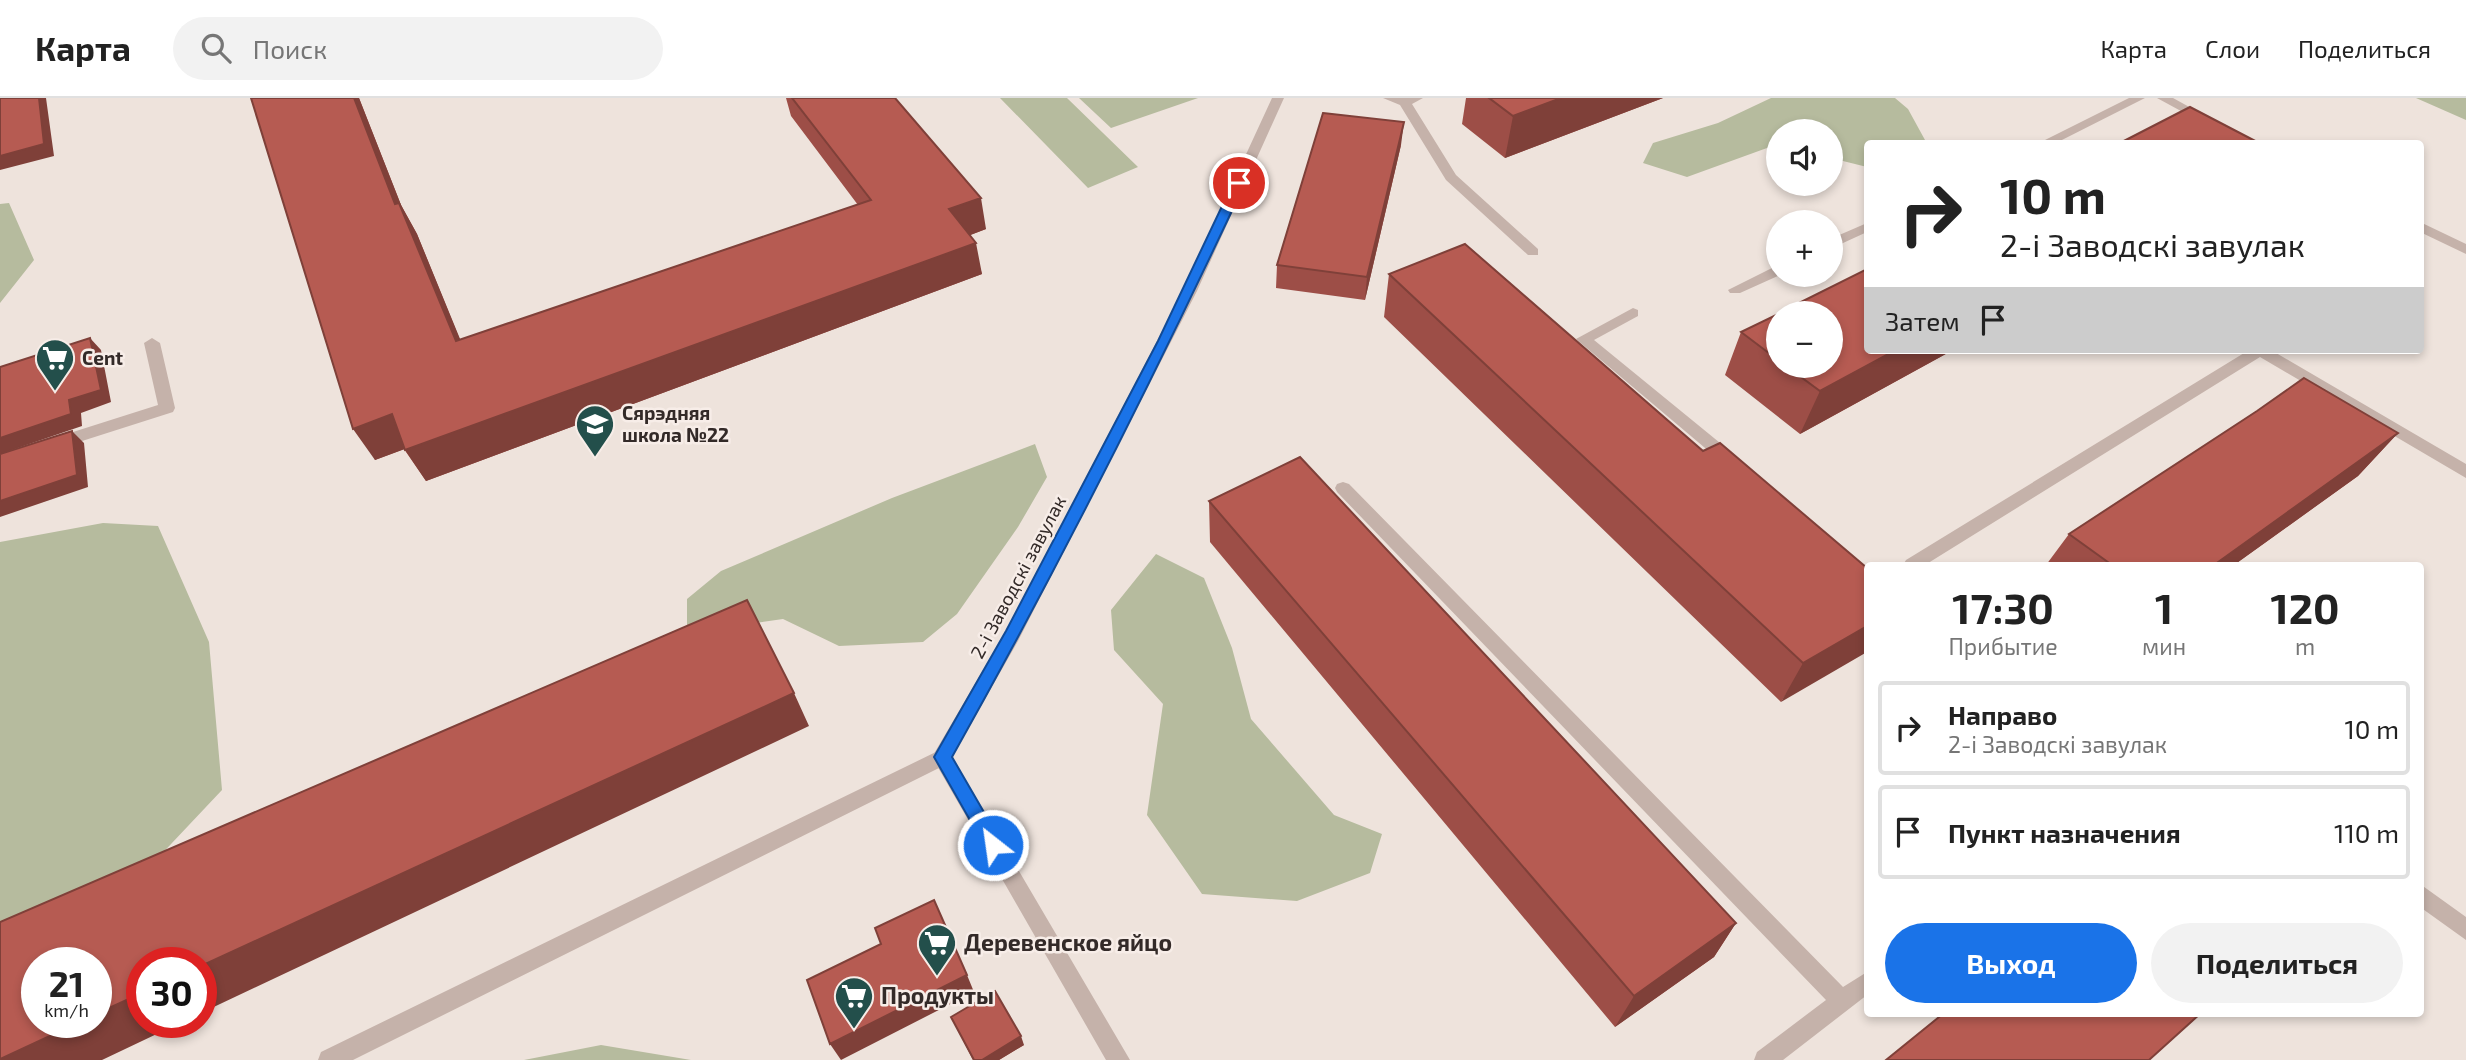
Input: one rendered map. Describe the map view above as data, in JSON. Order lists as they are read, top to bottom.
{
  "streets": {
    "street": ["2-і Заводскі завулак"]
  },
  "places": {
    "supermarket": ["Cent", "Деревенское яйцо", "Продукты"],
    "school or university": ["Сярэдняя школа №22"]
  },
  "page": {
    "header": "Карта",
    "search": "Поиск",
    "nav": ["Карта", "Слои", "Поделиться"],
    "map_buttons": ["+", "−"],
    "turn": ["10 m", "2-і Заводскі завулак"],
    "then": "Затем",
    "eta": [
      "17:30",
      "Прибытие",
      "1",
      "мин",
      "120",
      "m"
    ],
    "list": [
      {
        "name": "Направо",
        "note": "2-і Заводскі завулак",
        "value": "10 m"
      },
      {
        "name": "Пункт назначения",
        "value": "110 m"
      }
    ],
    "buttons": ["Выход", "Поделиться"],
    "speed": "21 km/h",
    "limit": "30"
  }
}
